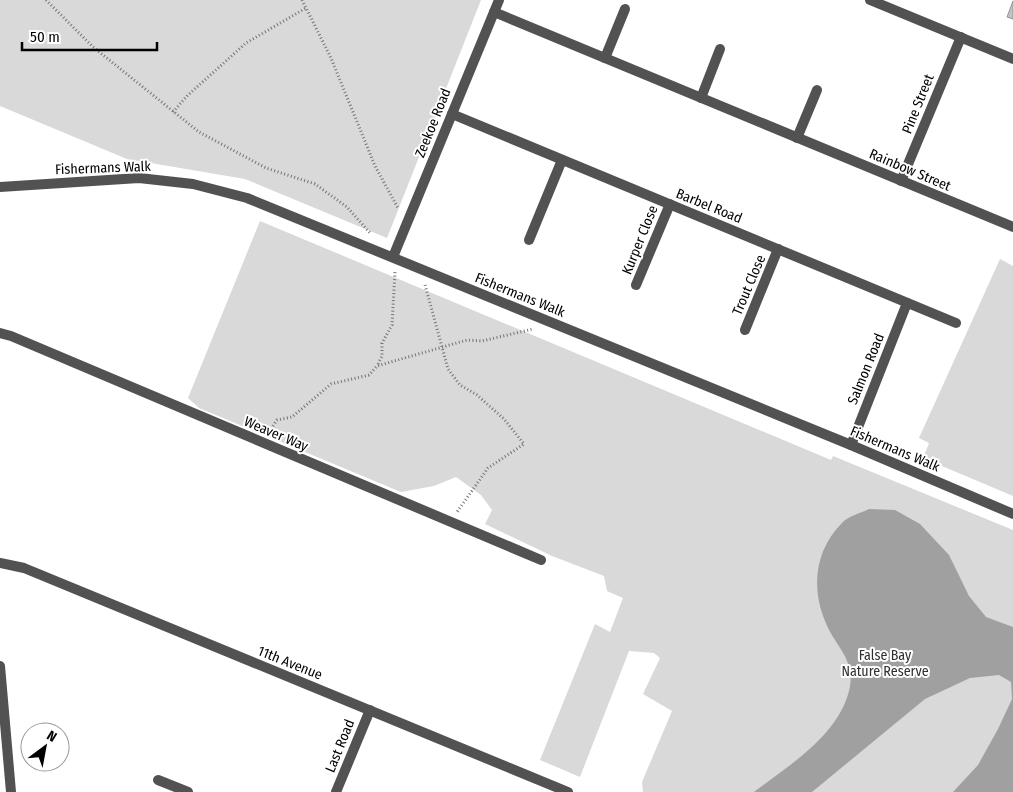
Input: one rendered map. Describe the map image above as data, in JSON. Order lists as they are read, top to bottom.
{
  "streets": {
    "street": [
      "Pine Street",
      "Zeekoe Road",
      "Fishermans Walk",
      "Rainbow Street",
      "Barbel Road",
      "Kurper Close",
      "Trout Close",
      "Salmon Road",
      "Weaver Way",
      "11th Avenue",
      "Last Road"
    ]
  },
  "crossings": [
    ["Pine Street", "Rainbow Street"],
    ["Zeekoe Road", "Fishermans Walk"],
    ["Zeekoe Road", "Rainbow Street"],
    ["Zeekoe Road", "Barbel Road"],
    ["Fishermans Walk", "Salmon Road"],
    ["Barbel Road", "Kurper Close"],
    ["Barbel Road", "Trout Close"],
    ["Barbel Road", "Salmon Road"],
    ["11th Avenue", "Last Road"]
  ],
  "parks": ["False Bay Nature Reserve"],
  "scale_bar": "50 m",
  "north": "top right"
}
